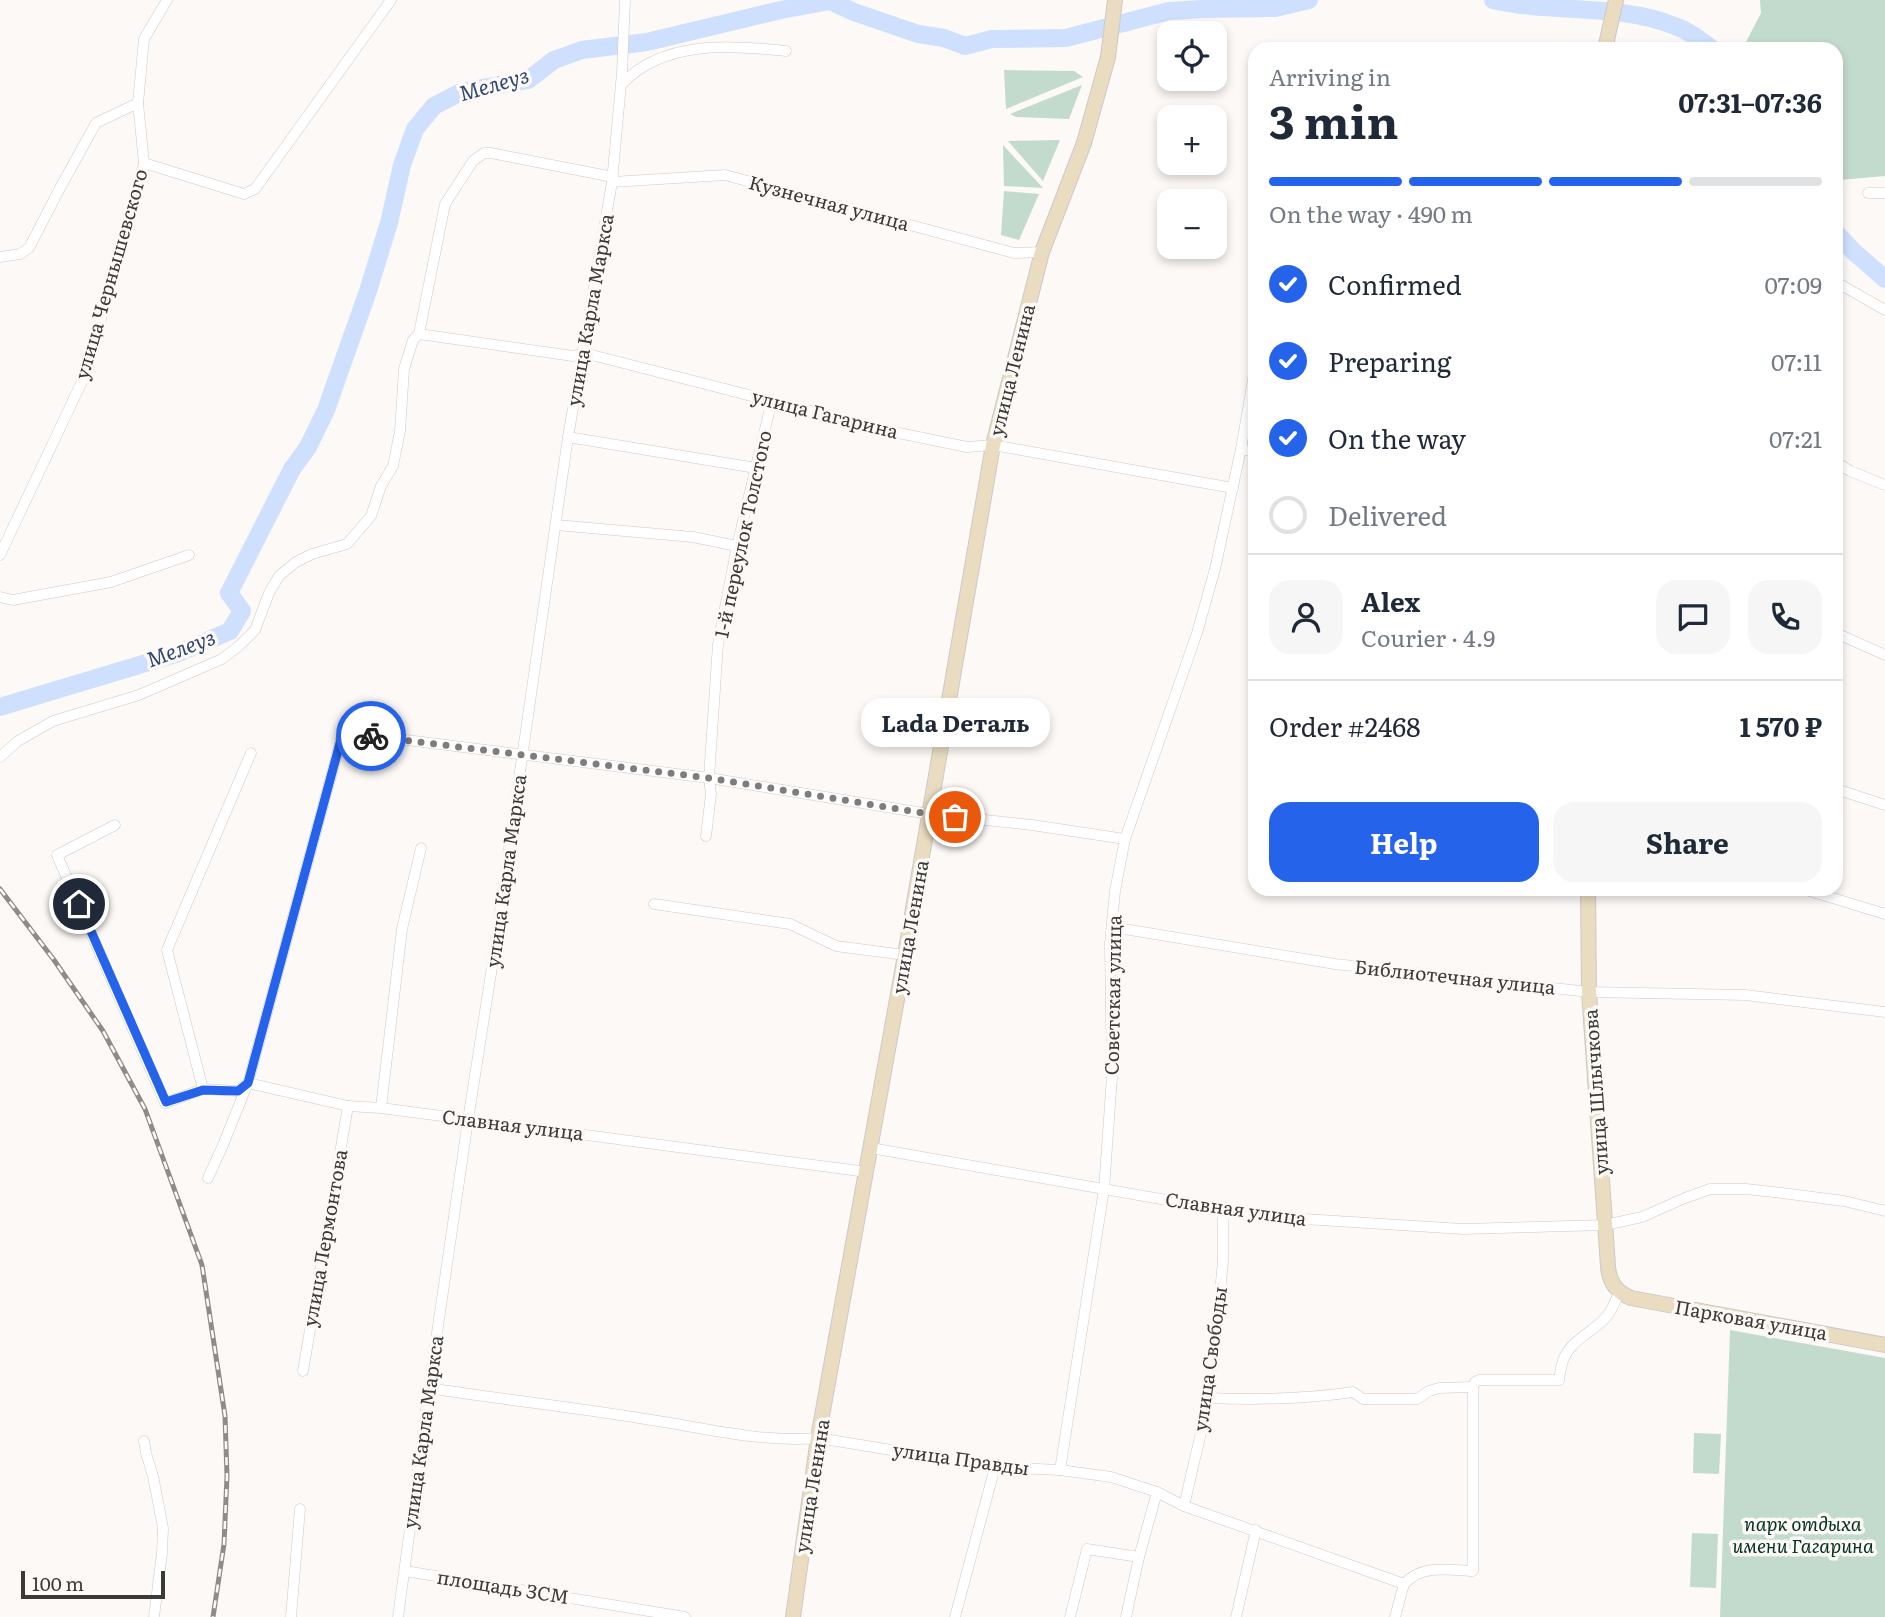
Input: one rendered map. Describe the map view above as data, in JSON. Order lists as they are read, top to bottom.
{
  "streets": {
    "main road": ["улица Ленина", "улица Шлычкова", "Парковая улица"],
    "street": [
      "Кузнечная улица",
      "улица Чернышевского",
      "улица Карла Маркса",
      "улица Гагарина",
      "1-й переулок Толстого",
      "Библиотечная улица",
      "Советская улица",
      "Славная улица",
      "улица Лермонтова",
      "улица Свободы",
      "улица Правды",
      "площадь ЗСМ"
    ]
  },
  "crossings": [
    ["Кузнечная улица", "улица Карла Маркса"],
    ["Кузнечная улица", "улица Ленина"],
    ["Кузнечная улица", "улица Гагарина"],
    ["улица Карла Маркса", "улица Гагарина"],
    ["улица Карла Маркса", "Славная улица"],
    ["улица Карла Маркса", "улица Правды"],
    ["улица Карла Маркса", "площадь ЗСМ"],
    ["улица Ленина", "улица Гагарина"],
    ["улица Ленина", "Славная улица"],
    ["улица Ленина", "улица Правды"],
    ["улица Гагарина", "1-й переулок Толстого"],
    ["улица Гагарина", "Советская улица"],
    ["Библиотечная улица", "Советская улица"],
    ["Библиотечная улица", "улица Шлычкова"],
    ["Советская улица", "Славная улица"],
    ["Советская улица", "улица Правды"],
    ["улица Шлычкова", "Славная улица"],
    ["улица Шлычкова", "Парковая улица"],
    ["Славная улица", "улица Лермонтова"],
    ["Славная улица", "улица Свободы"],
    ["улица Свободы", "улица Правды"]
  ],
  "water": ["Мелеуз"],
  "parks": ["парк отдыха имени Гагарина"],
  "places": ["Lada Dеталь"],
  "scale_bar": "100 m",
  "page": {
    "map_buttons": ["+", "−"],
    "heading": ["3 min", "Arriving in", "07:31–07:36"],
    "panel": [
      "Alex",
      "Courier · 4.9",
      "Order #2468",
      "1 570 ₽"
    ],
    "bar": "On the way · 490 m",
    "list": [
      ["Confirmed", "07:09"],
      ["Preparing", "07:11"],
      ["On the way", "07:21"],
      "Delivered"
    ],
    "bubble": "Lada Dеталь",
    "buttons": ["Help", "Share"],
    "scale": "100 m"
  }
}
